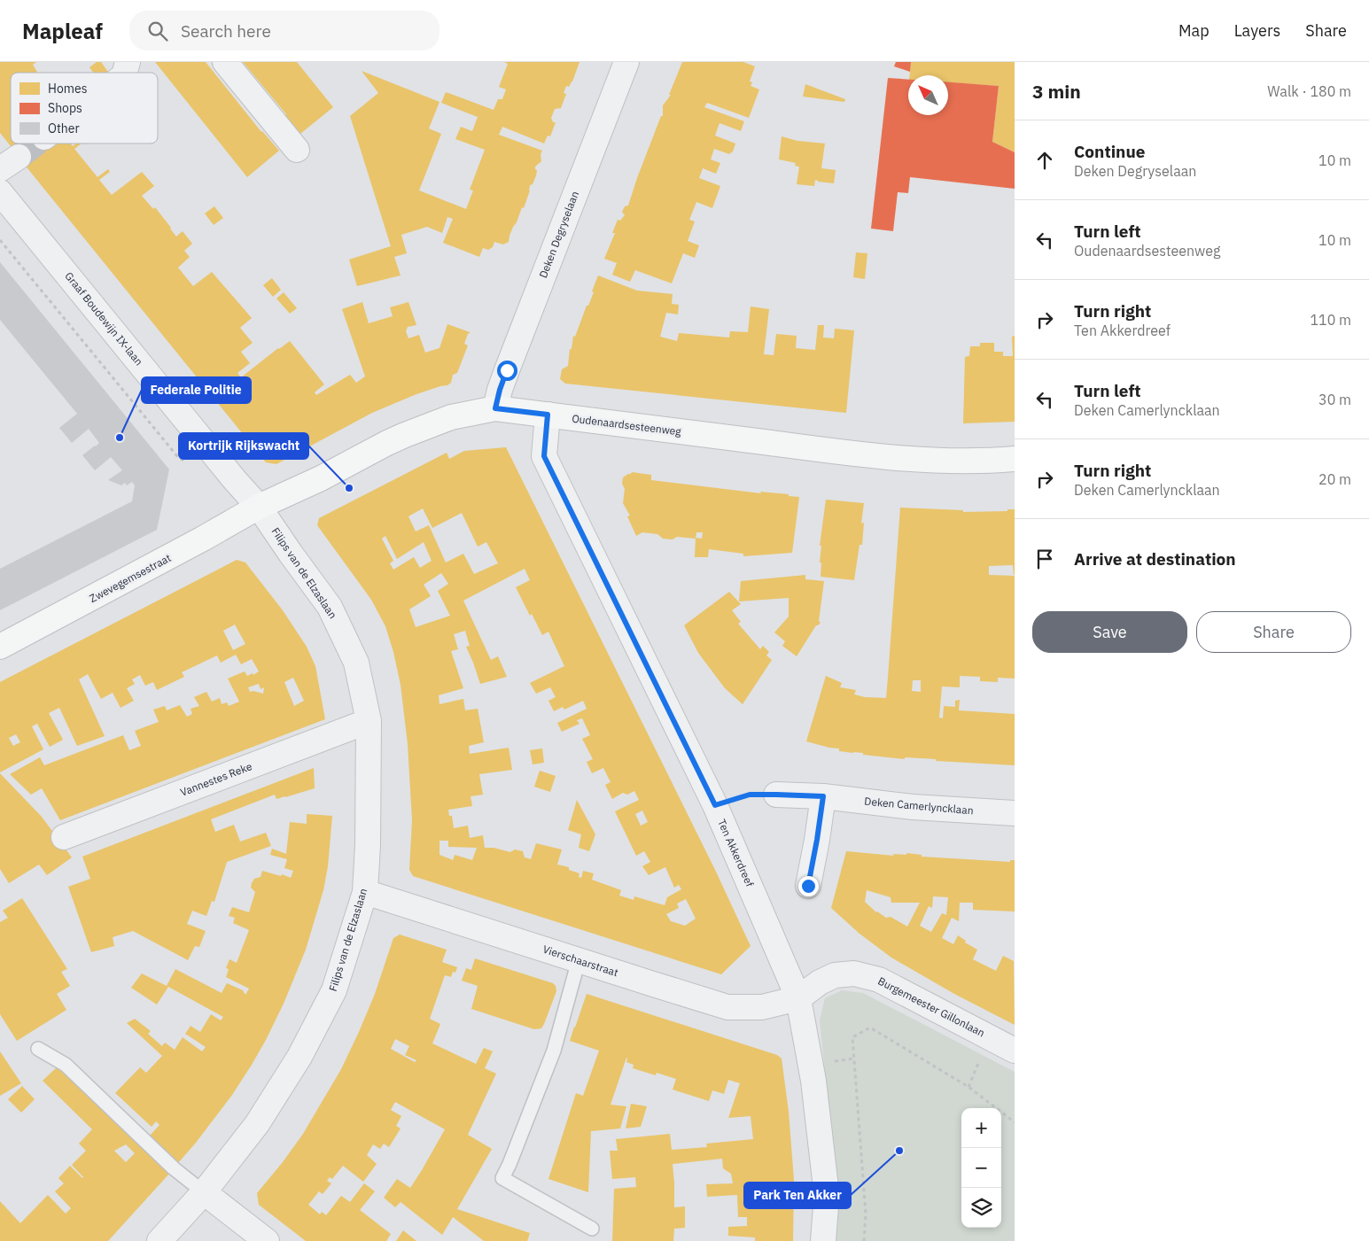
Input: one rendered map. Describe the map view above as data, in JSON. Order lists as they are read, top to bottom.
{
  "streets": {
    "main road": ["Oudenaardsesteenweg", "Zwevegemsestraat"],
    "street": [
      "Deken Degryselaan",
      "Graaf Boudewijn IX-laan",
      "Filips van de Elzaslaan",
      "Vannestes Reke",
      "Deken Camerlyncklaan",
      "Ten Akkerdreef",
      "Vierschaarstraat",
      "Burgemeester Gillonlaan"
    ]
  },
  "crossings": [
    ["Deken Degryselaan", "Oudenaardsesteenweg"],
    ["Graaf Boudewijn IX-laan", "Oudenaardsesteenweg"],
    ["Graaf Boudewijn IX-laan", "Filips van de Elzaslaan"],
    ["Graaf Boudewijn IX-laan", "Zwevegemsestraat"],
    ["Oudenaardsesteenweg", "Filips van de Elzaslaan"],
    ["Oudenaardsesteenweg", "Zwevegemsestraat"],
    ["Oudenaardsesteenweg", "Ten Akkerdreef"],
    ["Filips van de Elzaslaan", "Zwevegemsestraat"],
    ["Filips van de Elzaslaan", "Vannestes Reke"],
    ["Filips van de Elzaslaan", "Vierschaarstraat"],
    ["Ten Akkerdreef", "Vierschaarstraat"],
    ["Ten Akkerdreef", "Burgemeester Gillonlaan"],
    ["Vierschaarstraat", "Burgemeester Gillonlaan"]
  ],
  "places": ["Federale Politie", "Kortrijk Rijkswacht", "Park Ten Akker"],
  "legend": ["Homes", "Shops", "Other"],
  "north": "top left",
  "page": {
    "header": "Mapleaf",
    "search": "Search here",
    "nav": ["Map", "Layers", "Share"],
    "heading": ["3 min", "Walk · 180 m"],
    "list": [
      ["Continue", "Deken Degryselaan", "10 m"],
      ["Turn left", "Oudenaardsesteenweg", "10 m"],
      ["Turn right", "Ten Akkerdreef", "110 m"],
      ["Turn left", "Deken Camerlyncklaan", "30 m"],
      ["Turn right", "Deken Camerlyncklaan", "20 m"],
      "Arrive at destination"
    ],
    "buttons": ["Save", "Share"],
    "map_buttons": ["+", "−"]
  }
}
